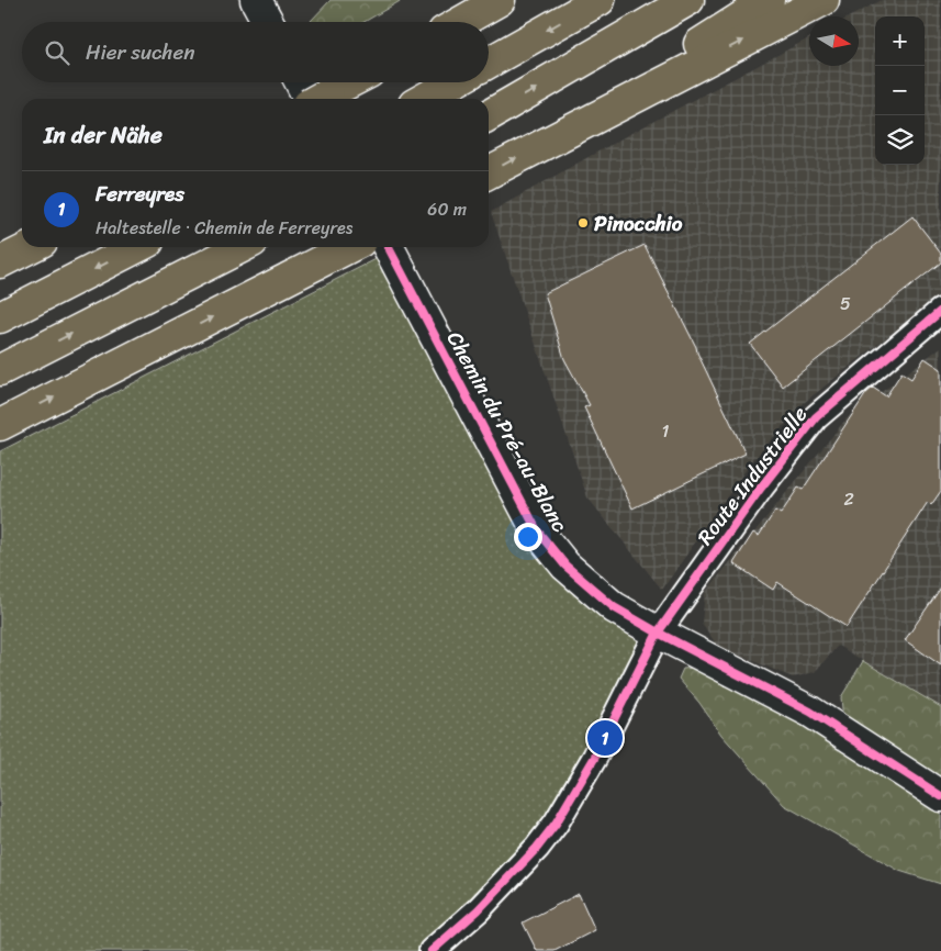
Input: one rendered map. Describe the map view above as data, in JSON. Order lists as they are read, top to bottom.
{
  "streets": {
    "street": ["Chemin du Pré-au-Blanc", "Route Industrielle"]
  },
  "crossings": [
    ["Chemin du Pré-au-Blanc", "Route Industrielle"]
  ],
  "places": ["Pinocchio"],
  "house_numbers": ["5", "1", "2"],
  "north": "right",
  "page": {
    "map_buttons": ["+", "−"],
    "search": "Hier suchen",
    "heading": "In der Nähe",
    "list": [
      {
        "mark": "1",
        "name": "Ferreyres",
        "note": "Haltestelle · Chemin de Ferreyres",
        "value": "60 m"
      }
    ],
    "pins": "1"
  }
}
